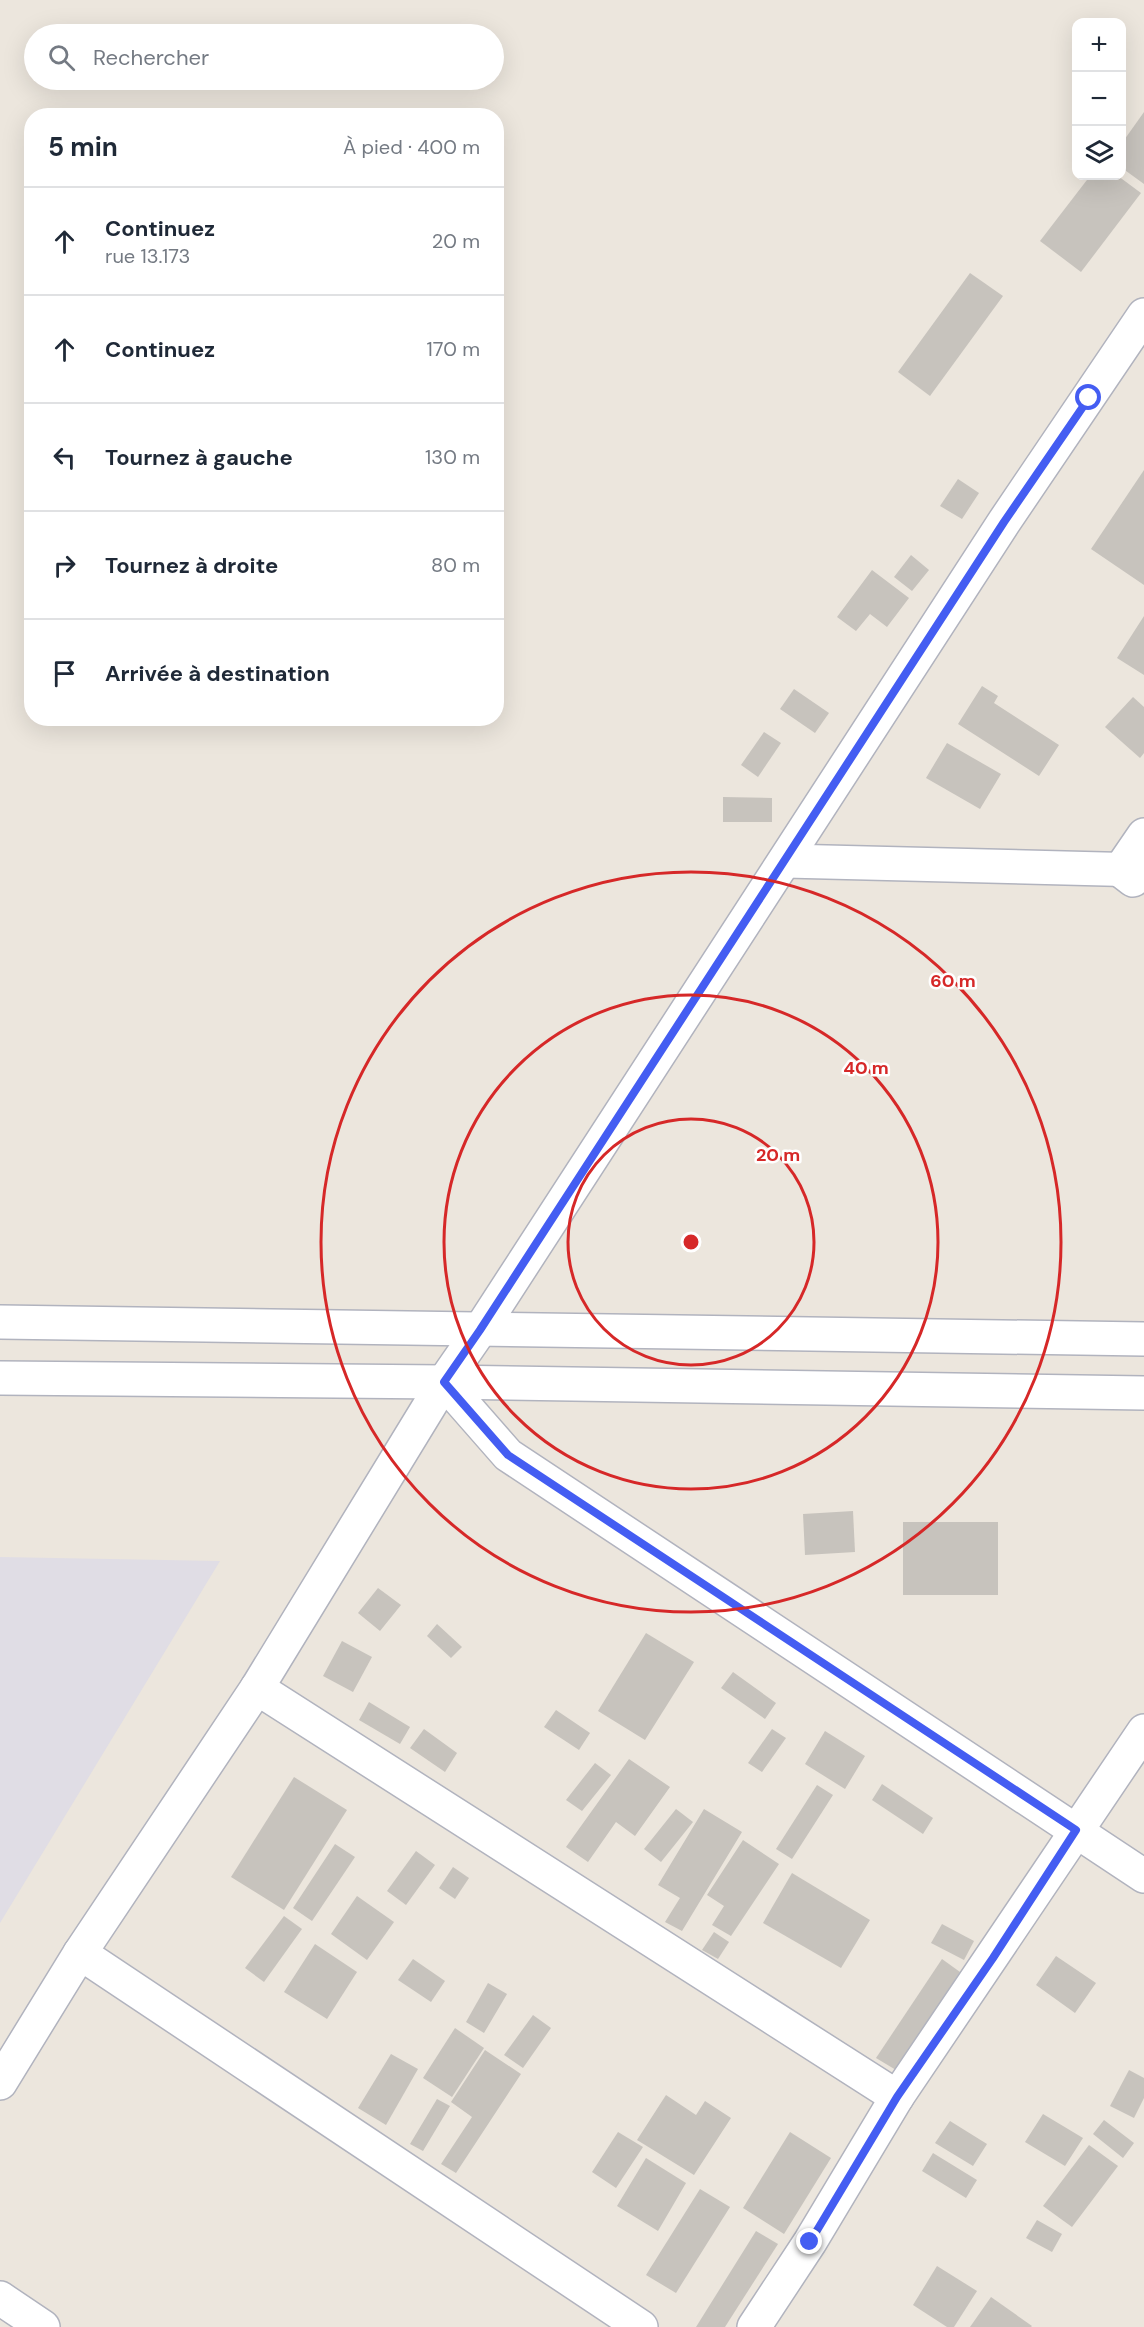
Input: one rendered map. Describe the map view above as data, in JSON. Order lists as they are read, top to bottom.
{
  "page": {
    "map_buttons": ["+", "−"],
    "search": "Rechercher",
    "heading": ["5 min", "À pied · 400 m"],
    "list": [
      ["Continuez", "rue 13.173", "20 m"],
      ["Continuez", "170 m"],
      ["Tournez à gauche", "130 m"],
      ["Tournez à droite", "80 m"],
      "Arrivée à destination"
    ]
  },
  "rings": ["60 m", "40 m", "20 m"]
}
